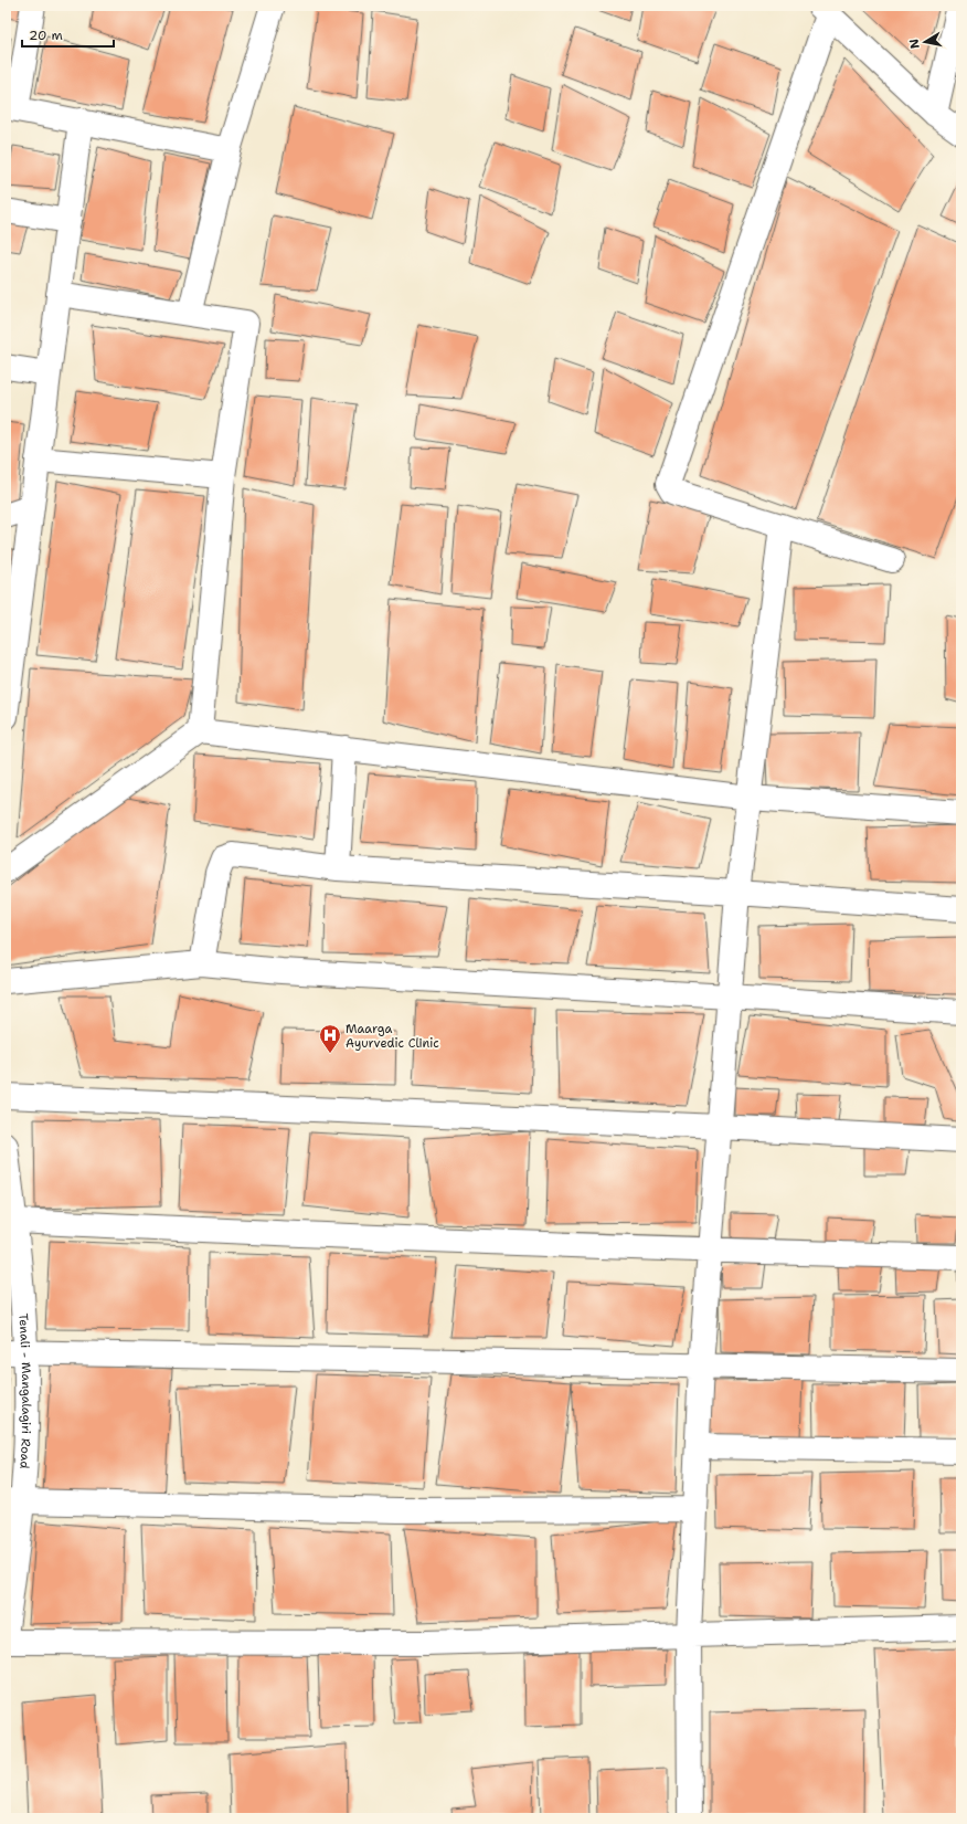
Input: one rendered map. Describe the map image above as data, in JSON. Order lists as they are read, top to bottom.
{
  "streets": {
    "street": ["Tenali - Mangalagiri Road"]
  },
  "places": {
    "hospital": ["Maarga Ayurvedic Clinic"]
  },
  "scale_bar": "20 m",
  "north": "left"
}
